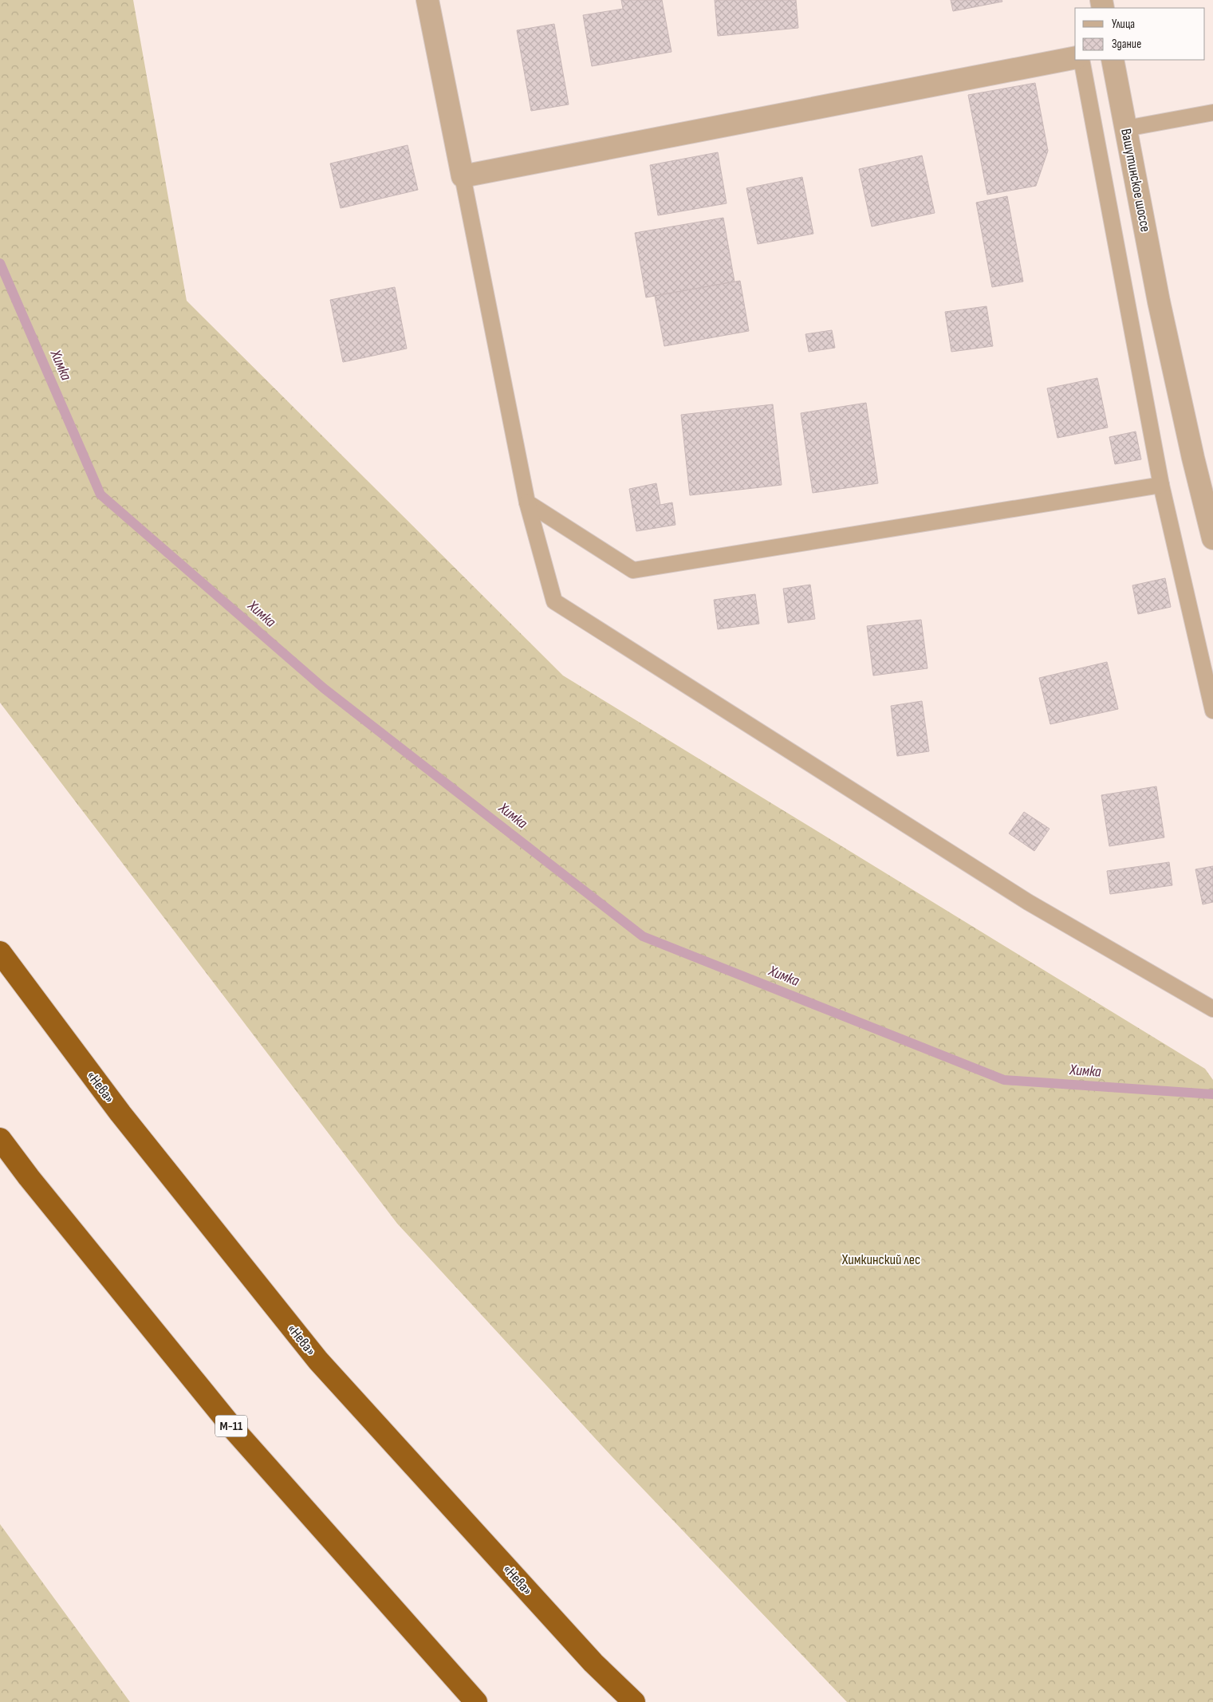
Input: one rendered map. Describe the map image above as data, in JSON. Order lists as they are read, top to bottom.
{
  "streets": {
    "highway": ["«Нева»", "М-11"],
    "street": ["Вашутинское шоссе"]
  },
  "water": ["Химка"],
  "parks": ["Химкинский лес"],
  "legend": ["Улица", "Здание"]
}
